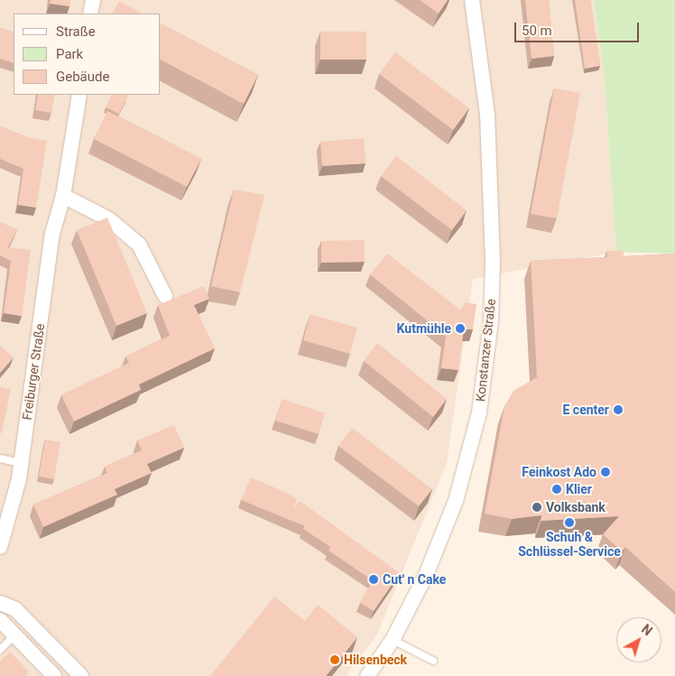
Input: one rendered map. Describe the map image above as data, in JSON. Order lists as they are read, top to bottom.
{
  "streets": {
    "street": ["Konstanzer Straße", "Freiburger Straße"]
  },
  "places": [
    "Kutmühle",
    "E center",
    "Feinkost Ado",
    "Klier",
    "Volksbank",
    "Schuh & Schlüssel-Service",
    "Cut' n Cake",
    "Hilsenbeck"
  ],
  "legend": ["Straße", "Park", "Gebäude"],
  "scale_bar": "50 m",
  "north": "top right"
}
